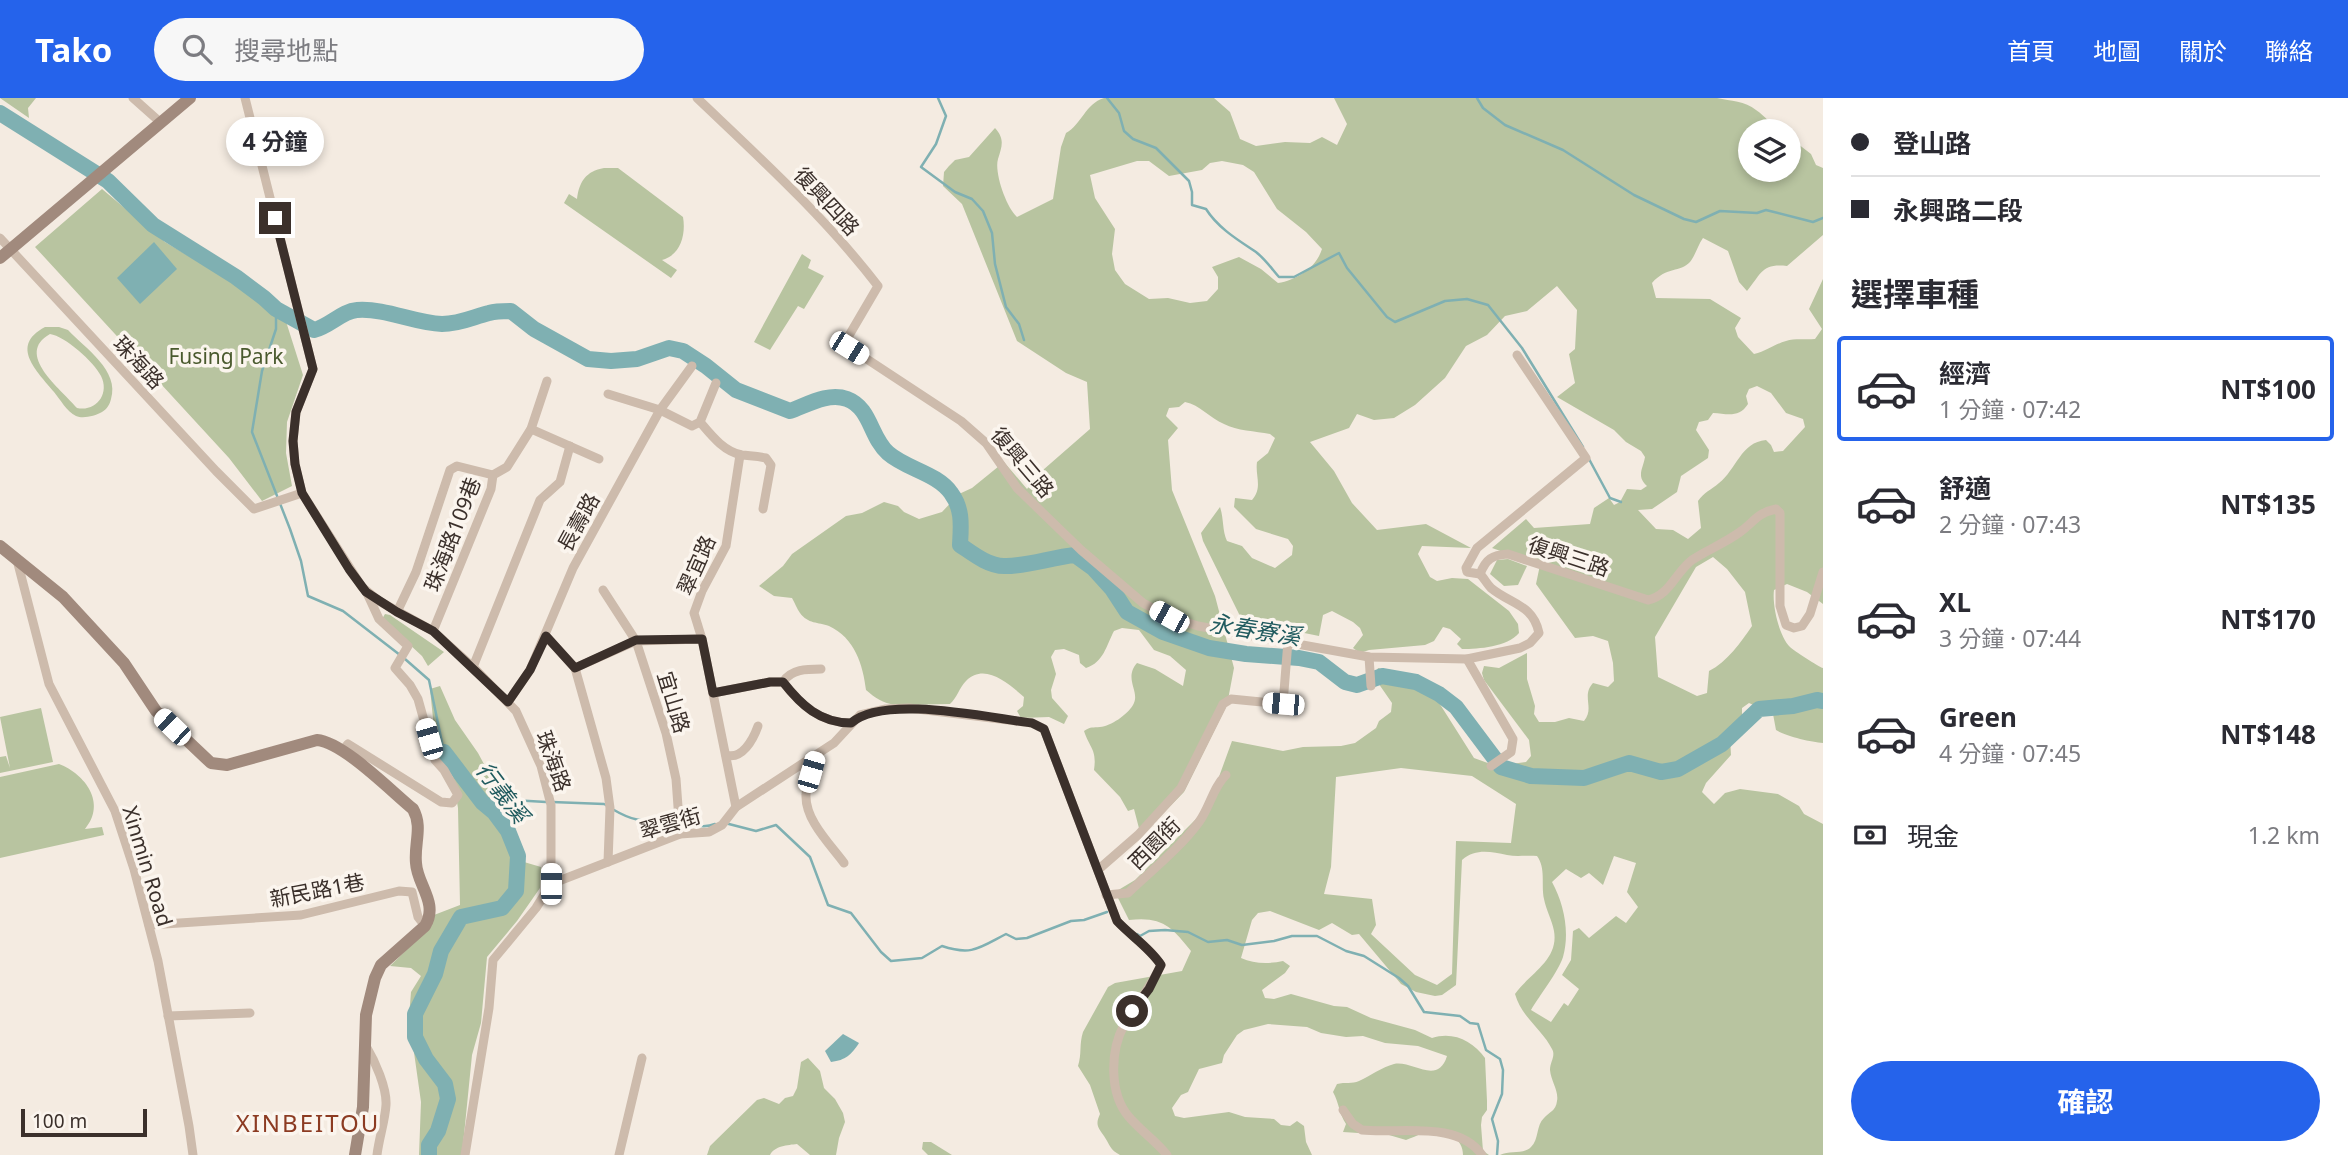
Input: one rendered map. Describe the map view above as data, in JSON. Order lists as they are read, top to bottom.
{
  "streets": {
    "street": [
      "復興四路",
      "珠海路",
      "復興三路",
      "長壽路",
      "珠海路109巷",
      "翠宜路",
      "宜山路",
      "翠雲街",
      "西園街",
      "Xinmin Road",
      "新民路1巷"
    ]
  },
  "crossings": [
    ["復興四路", "復興三路"],
    ["珠海路", "長壽路"],
    ["珠海路", "珠海路109巷"],
    ["珠海路", "翠雲街"],
    ["翠宜路", "翠雲街"],
    ["宜山路", "翠雲街"],
    ["翠雲街", "西園街"],
    ["Xinmin Road", "新民路1巷"]
  ],
  "districts": ["XINBEITOU"],
  "water": ["永春寮溪", "行義溪"],
  "parks": ["Fusing Park"],
  "scale_bar": "100 m",
  "page": {
    "header": "Tako",
    "search": "搜尋地點",
    "nav": [
      "首頁",
      "地圖",
      "關於",
      "聯絡"
    ],
    "banner": ["登山路", "永興路二段"],
    "bubble": "4 分鐘",
    "heading": "選擇車種",
    "list": [
      {
        "name": "經濟",
        "note": "1 分鐘 · 07:42",
        "value": "NT$100"
      },
      {
        "name": "舒適",
        "note": "2 分鐘 · 07:43",
        "value": "NT$135"
      },
      {
        "name": "XL",
        "note": "3 分鐘 · 07:44",
        "value": "NT$170"
      },
      {
        "name": "Green",
        "note": "4 分鐘 · 07:45",
        "value": "NT$148"
      }
    ],
    "pay": ["現金", "1.2 km"],
    "buttons": "確認",
    "scale": "100 m"
  }
}
